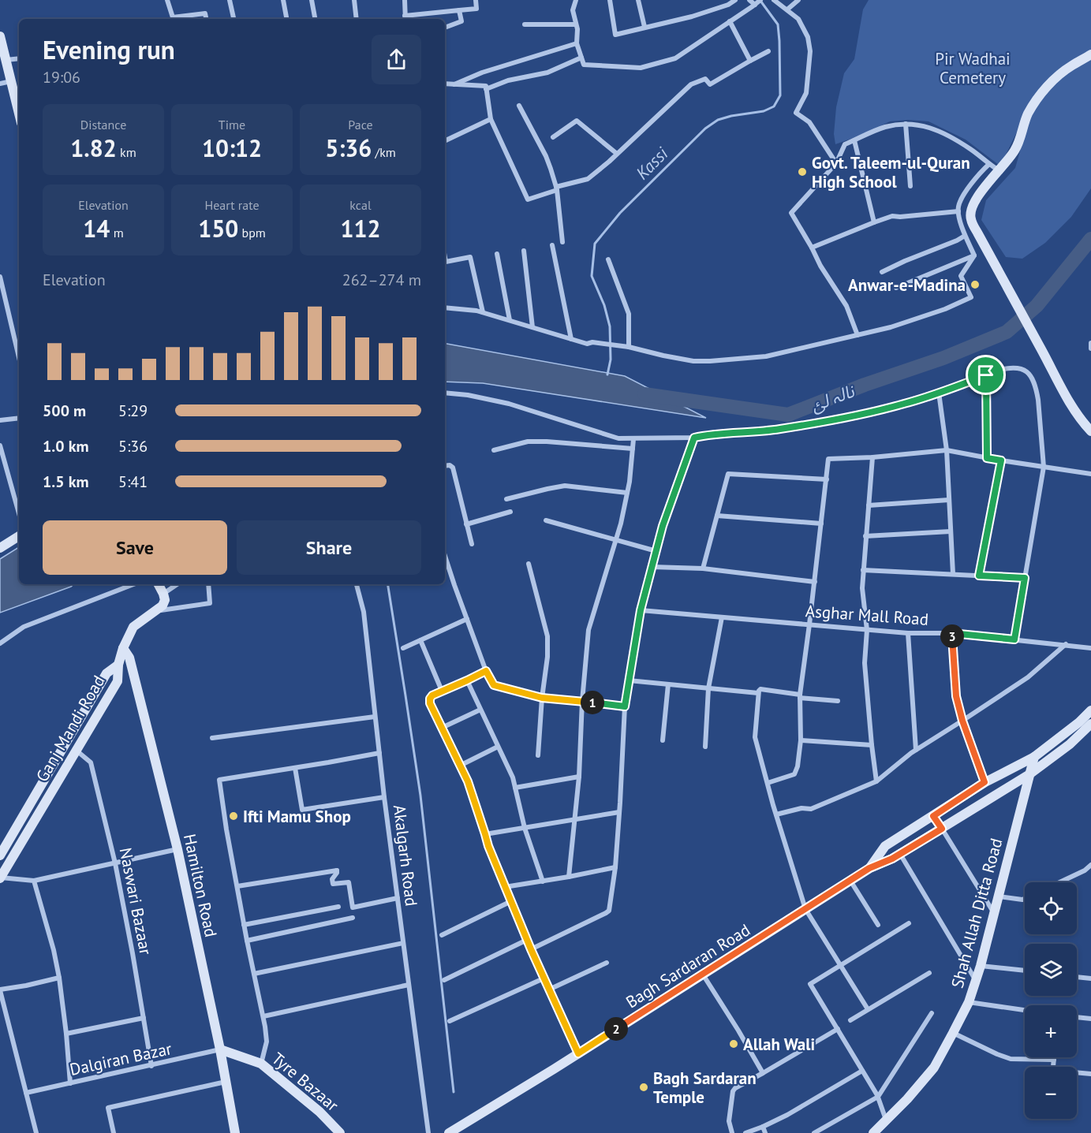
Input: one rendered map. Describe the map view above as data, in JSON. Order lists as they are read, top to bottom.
{
  "streets": {
    "main road": [
      "Ganj Mandi Road",
      "Hamilton Road",
      "Shah Allah Ditta Road",
      "Bagh Sardaran Road",
      "Tyre Bazaar"
    ],
    "street": [
      "Asghar Mall Road",
      "Akalgarh Road",
      "Naswari Bazaar",
      "Dalgiran Bazar"
    ]
  },
  "crossings": [
    ["Ganj Mandi Road", "Naswari Bazaar"],
    ["Hamilton Road", "Dalgiran Bazar"],
    ["Hamilton Road", "Tyre Bazaar"],
    ["Naswari Bazaar", "Dalgiran Bazar"],
    ["Shah Allah Ditta Road", "Bagh Sardaran Road"],
    ["Dalgiran Bazar", "Tyre Bazaar"]
  ],
  "water": ["Kassi", "نالہ لئ"],
  "parks": ["Pir Wadhai Cemetery"],
  "places": [
    "Govt. Taleem-ul-Quran High School",
    "Anwar-e-Madina",
    "Ifti Mamu Shop",
    "Allah Wali",
    "Bagh Sardaran Temple"
  ],
  "page": {
    "heading": ["Evening run", "19:06"],
    "stats": [
      ["Distance", "1.82 km"],
      ["Time", "10:12"],
      ["Pace", "5:36 /km"],
      ["Elevation", "14 m"],
      ["Heart rate", "150 bpm"],
      ["kcal", "112"]
    ],
    "chart": ["Elevation", "262–274 m"],
    "list": [
      {
        "name": "500 m",
        "note": "5:29"
      },
      {
        "name": "1.0 km",
        "note": "5:36"
      },
      {
        "name": "1.5 km",
        "note": "5:41"
      }
    ],
    "buttons": ["Save", "Share"],
    "pins": ["3", "1", "2"],
    "map_buttons": ["+", "−"]
  }
}
